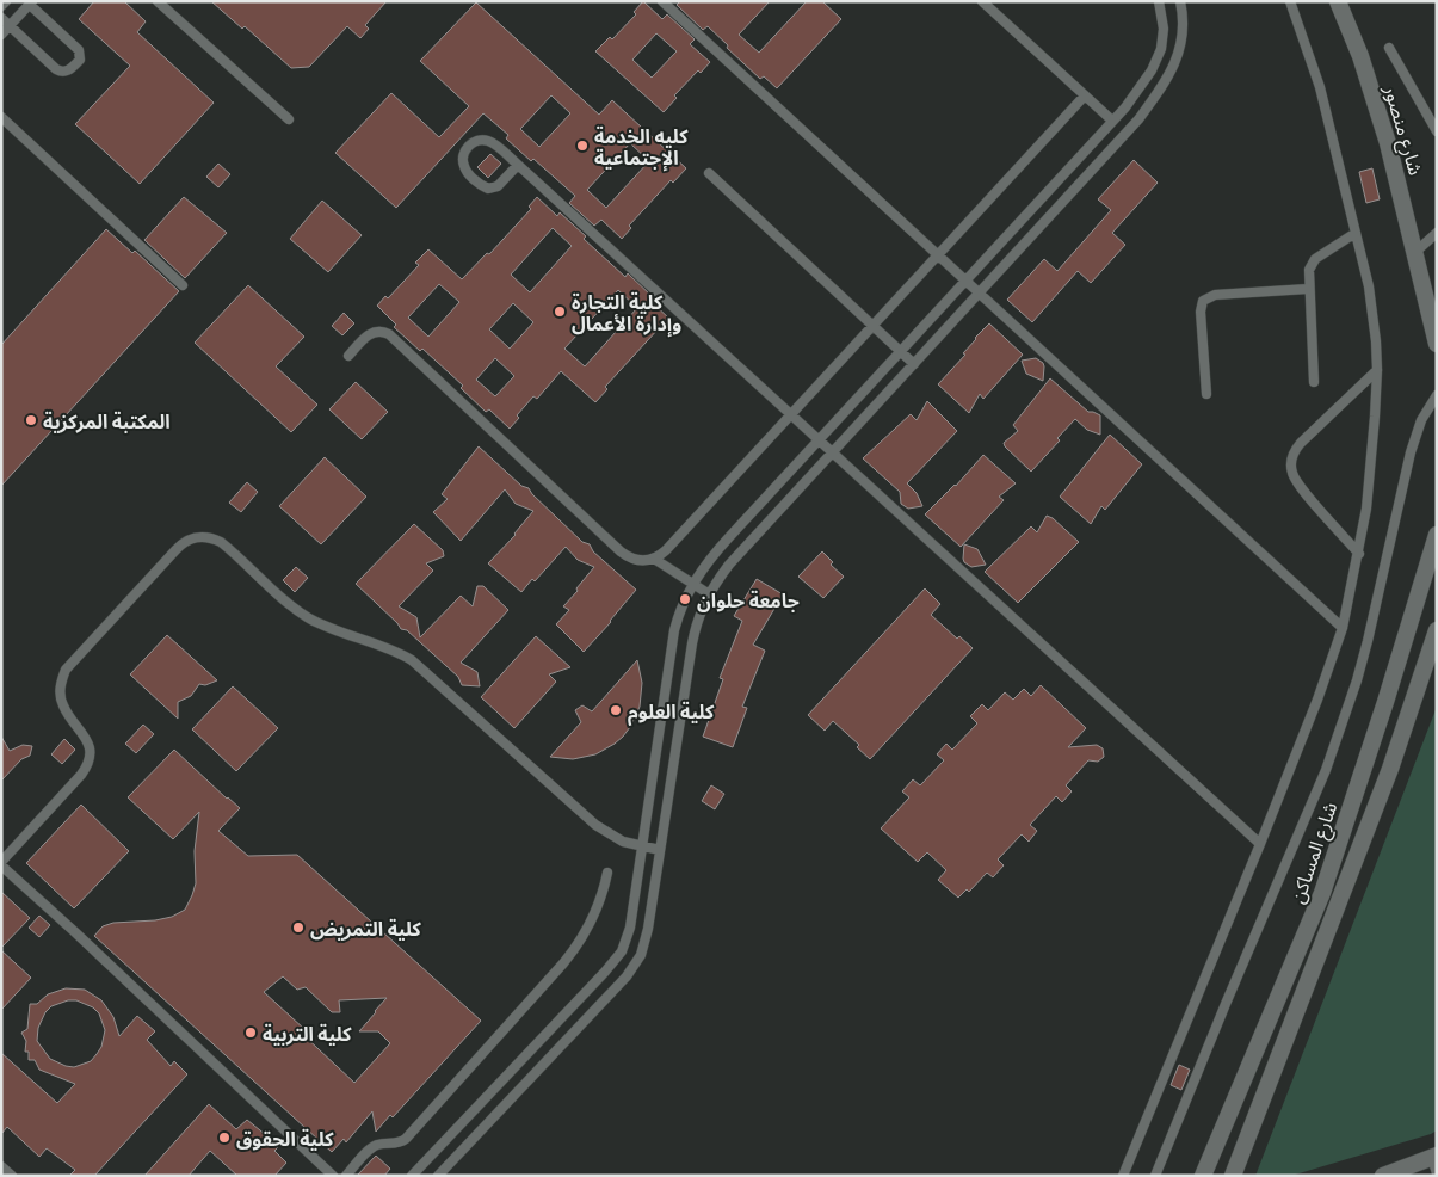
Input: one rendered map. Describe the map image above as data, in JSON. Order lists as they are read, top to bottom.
{
  "streets": {
    "street": ["شارع منصور", "شارع المساكن"]
  },
  "places": [
    "كليه الخدمة الإجتماعية",
    "كلية التجارة وإدارة الأعمال",
    "المكتبة المركزية",
    "جامعة حلوان",
    "كلية العلوم",
    "كلية التمريض",
    "كلية التربية",
    "كلية الحقوق"
  ]
}
